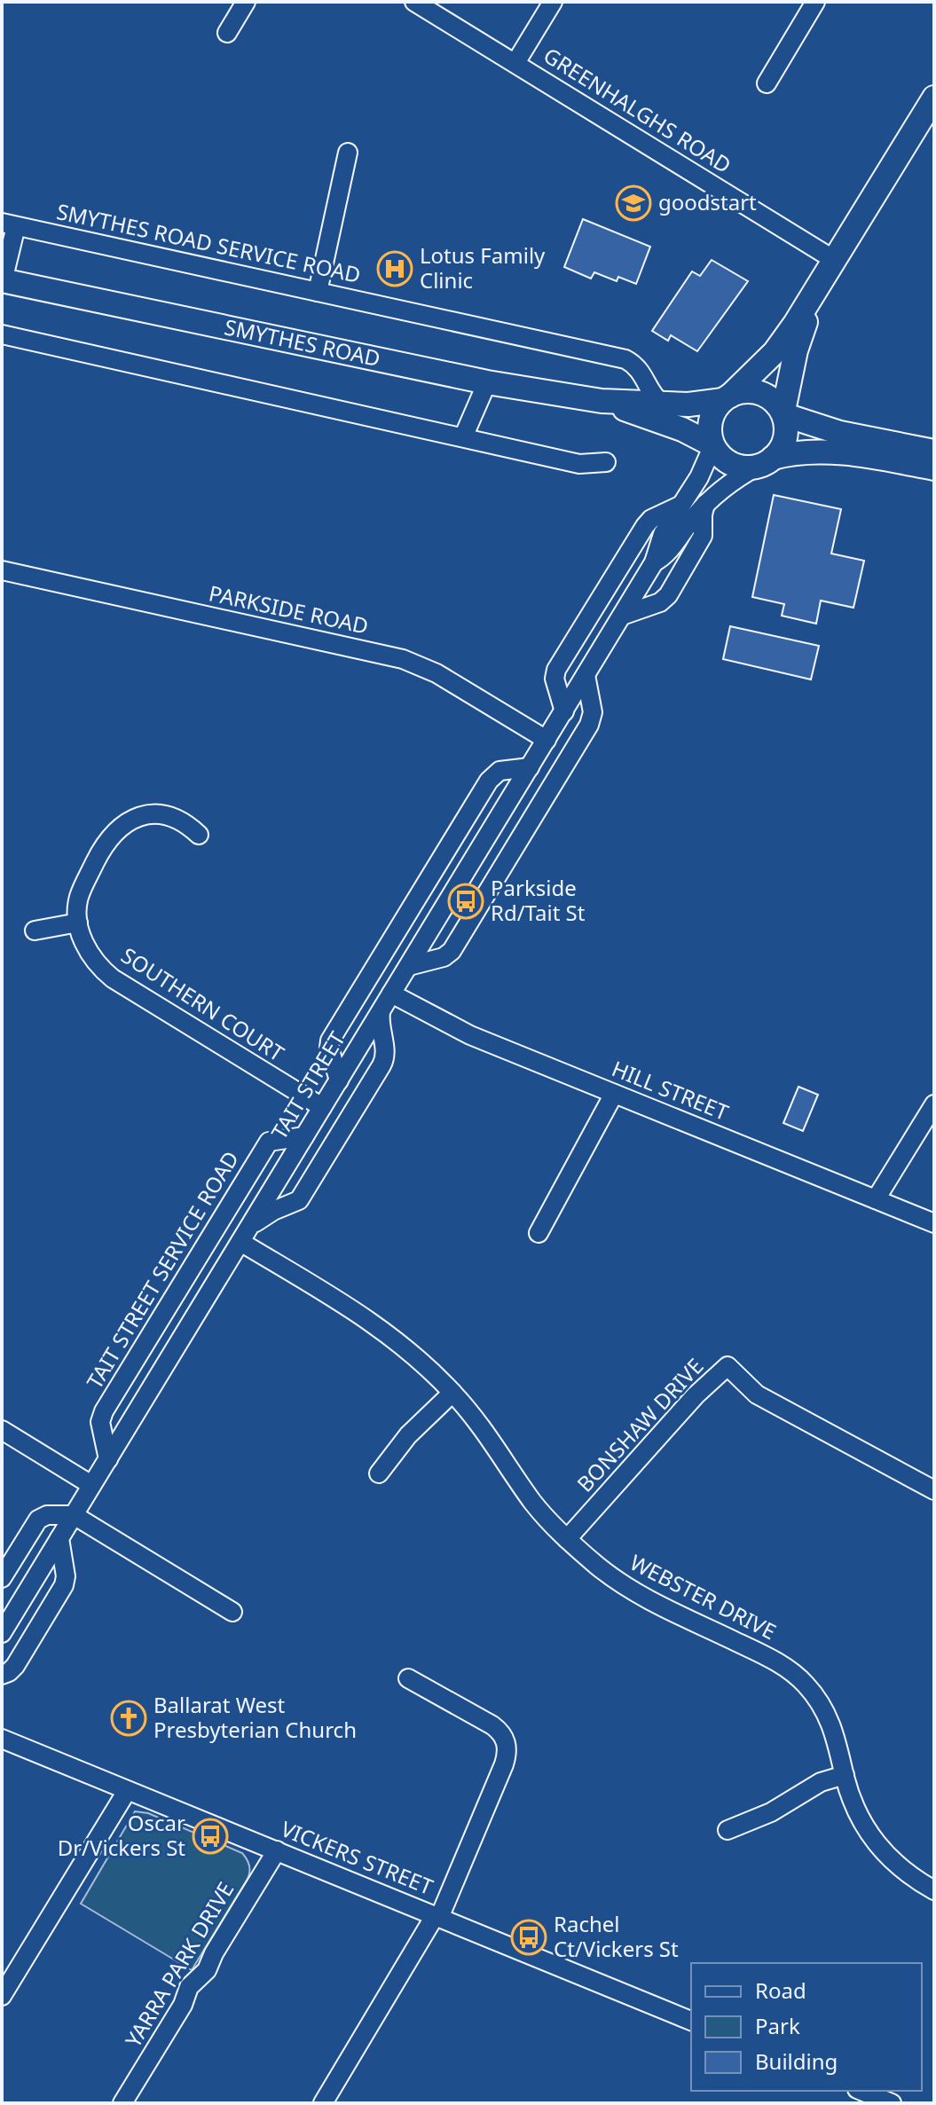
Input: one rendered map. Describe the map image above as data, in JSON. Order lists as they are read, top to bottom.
{
  "streets": {
    "main road": ["SMYTHES ROAD"],
    "street": [
      "GREENHALGHS ROAD",
      "SMYTHES ROAD SERVICE ROAD",
      "PARKSIDE ROAD",
      "SOUTHERN COURT",
      "TAIT STREET",
      "HILL STREET",
      "TAIT STREET SERVICE ROAD",
      "BONSHAW DRIVE",
      "WEBSTER DRIVE",
      "VICKERS STREET",
      "YARRA PARK DRIVE"
    ]
  },
  "crossings": [
    ["SMYTHES ROAD SERVICE ROAD", "SMYTHES ROAD"],
    ["SMYTHES ROAD", "TAIT STREET"],
    ["PARKSIDE ROAD", "TAIT STREET"],
    ["SOUTHERN COURT", "TAIT STREET"],
    ["TAIT STREET", "HILL STREET"],
    ["TAIT STREET", "TAIT STREET SERVICE ROAD"],
    ["TAIT STREET", "WEBSTER DRIVE"],
    ["BONSHAW DRIVE", "WEBSTER DRIVE"],
    ["VICKERS STREET", "YARRA PARK DRIVE"]
  ],
  "places": {
    "school or university": ["goodstart"],
    "hospital": ["Lotus Family Clinic"],
    "bus stop": ["Parkside Rd/Tait St", "Oscar Dr/Vickers St", "Rachel Ct/Vickers St"],
    "church": ["Ballarat West Presbyterian Church"]
  },
  "legend": ["Road", "Park", "Building"]
}
